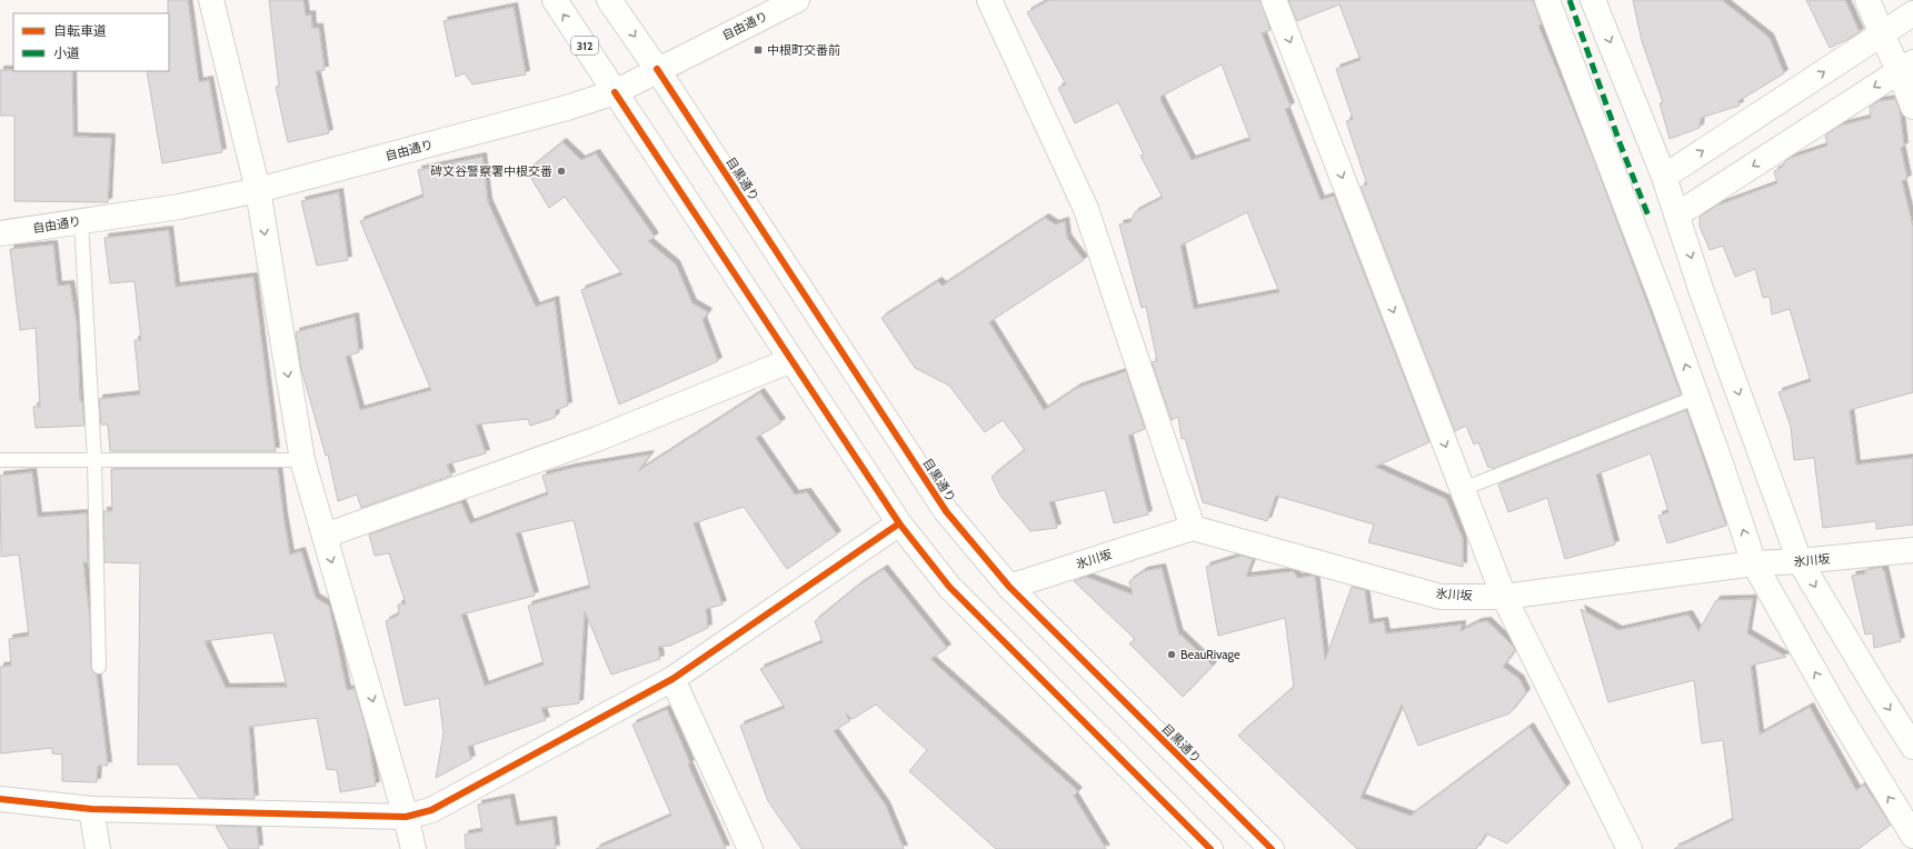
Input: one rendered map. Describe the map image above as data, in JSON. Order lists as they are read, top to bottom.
{
  "streets": {
    "street": [
      "自由通り",
      "312",
      "目黒通り",
      "氷川坂"
    ]
  },
  "crossings": [
    ["自由通り", "312"],
    ["自由通り", "目黒通り"],
    ["目黒通り", "氷川坂"]
  ],
  "places": {
    "transit": ["中根町交番前"],
    "other": ["碑文谷警察署中根交番", "BeauRivage"]
  },
  "legend": ["自転車道", "小道"]
}
